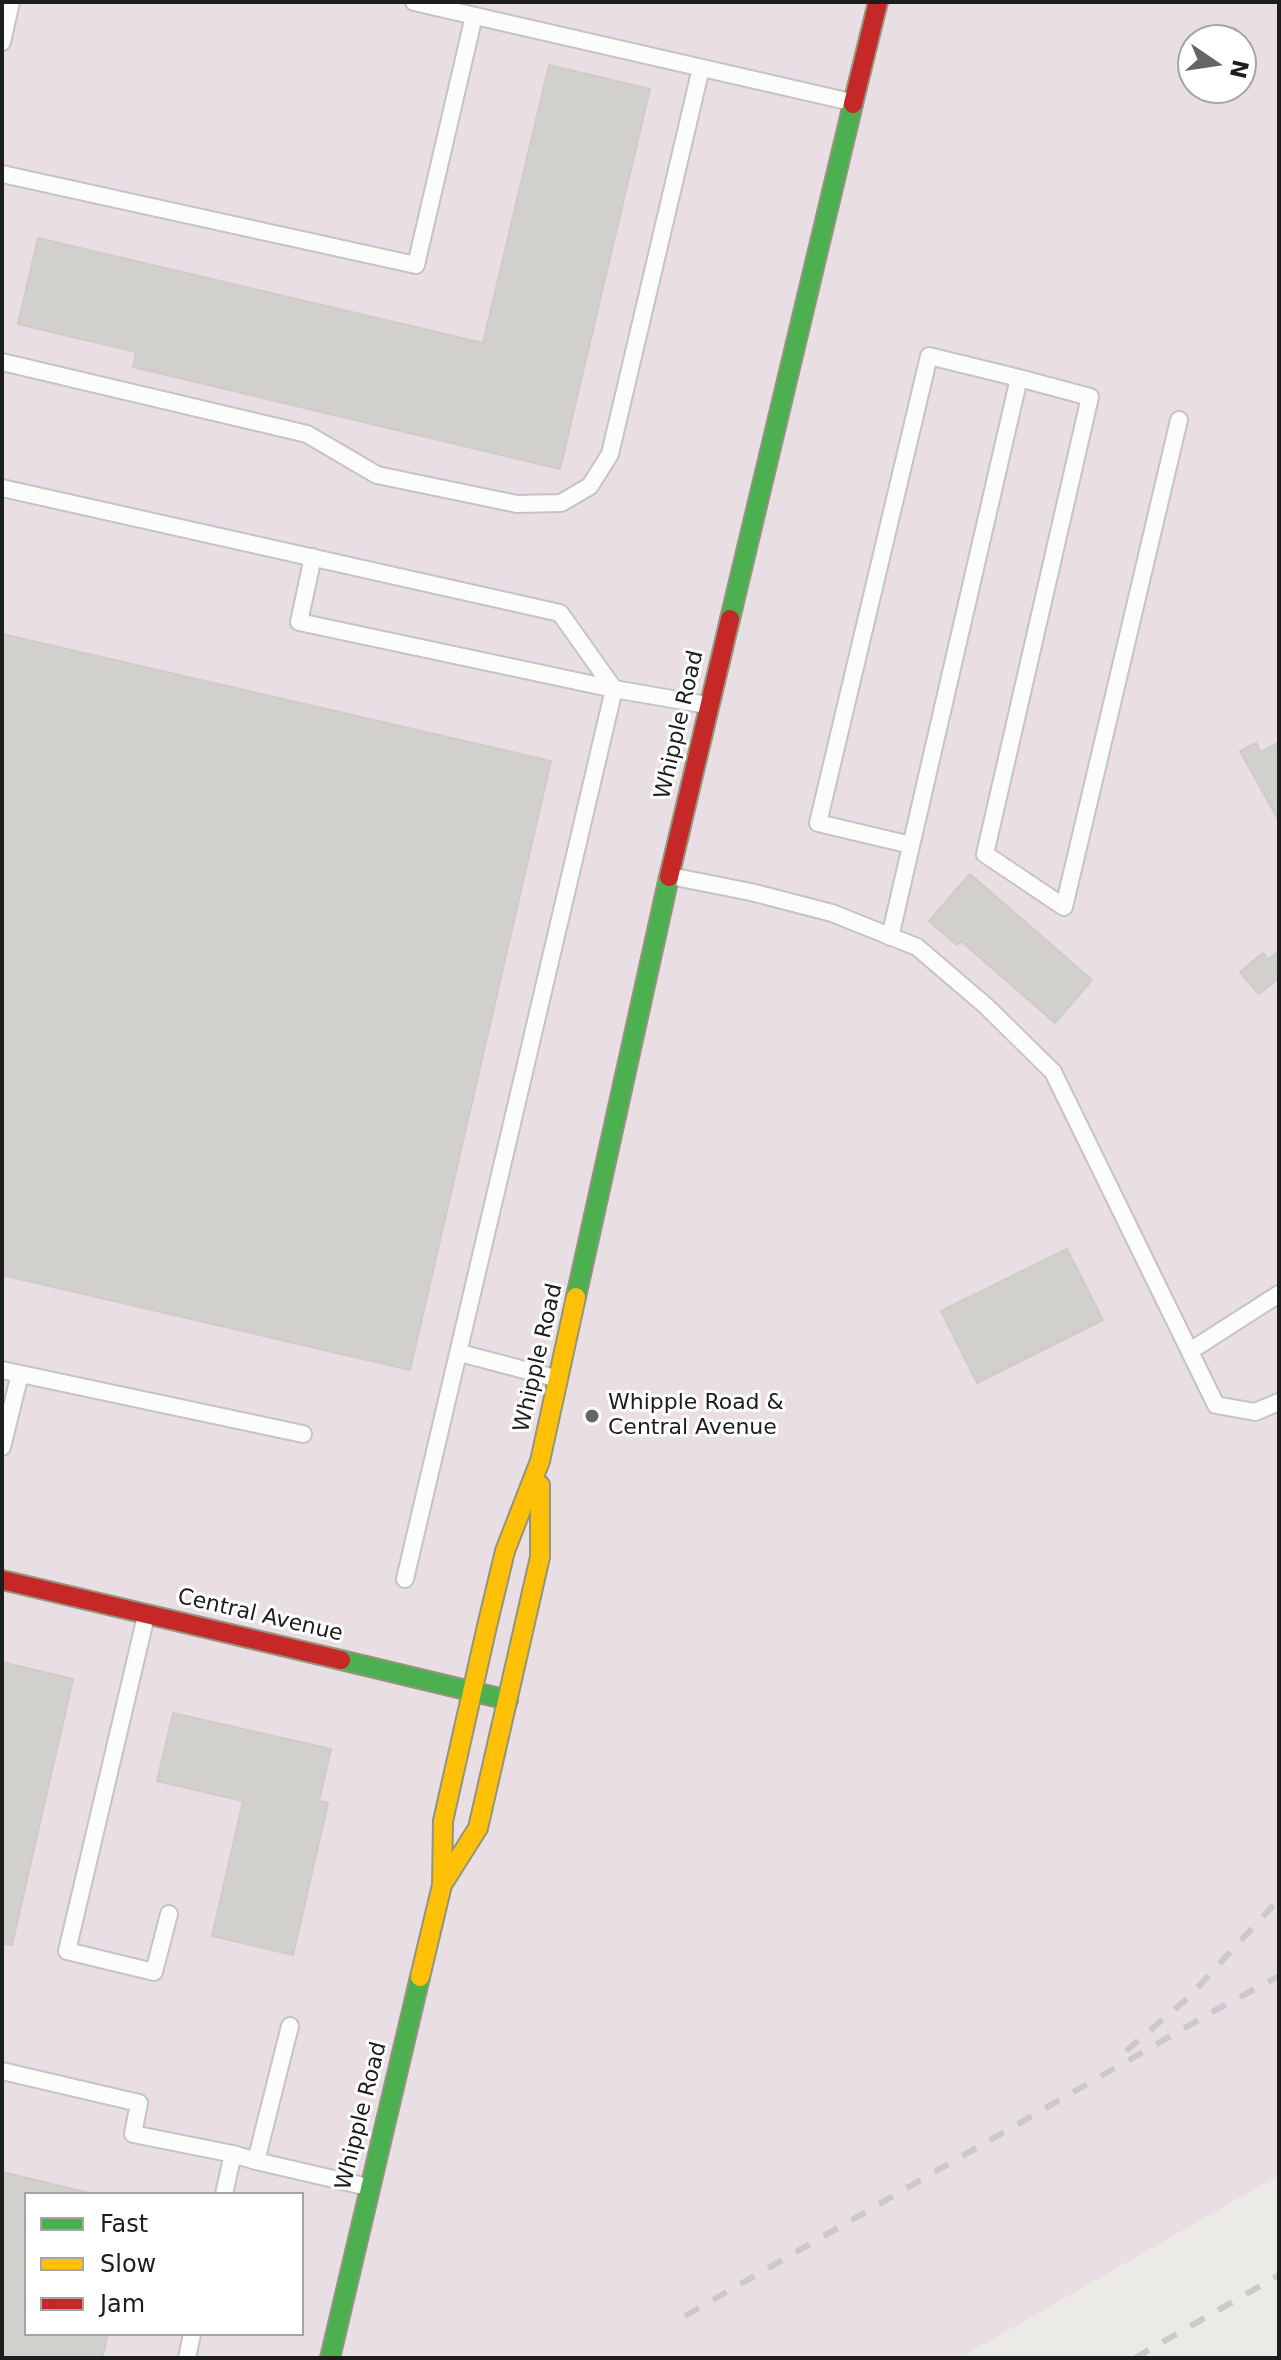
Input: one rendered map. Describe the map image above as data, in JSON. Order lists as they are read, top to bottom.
{
  "streets": {
    "main road": ["Whipple Road", "Central Avenue"]
  },
  "crossings": [
    ["Whipple Road", "Central Avenue"]
  ],
  "places": ["Whipple Road & Central Avenue"],
  "legend": ["Fast", "Slow", "Jam"],
  "north": "right"
}
